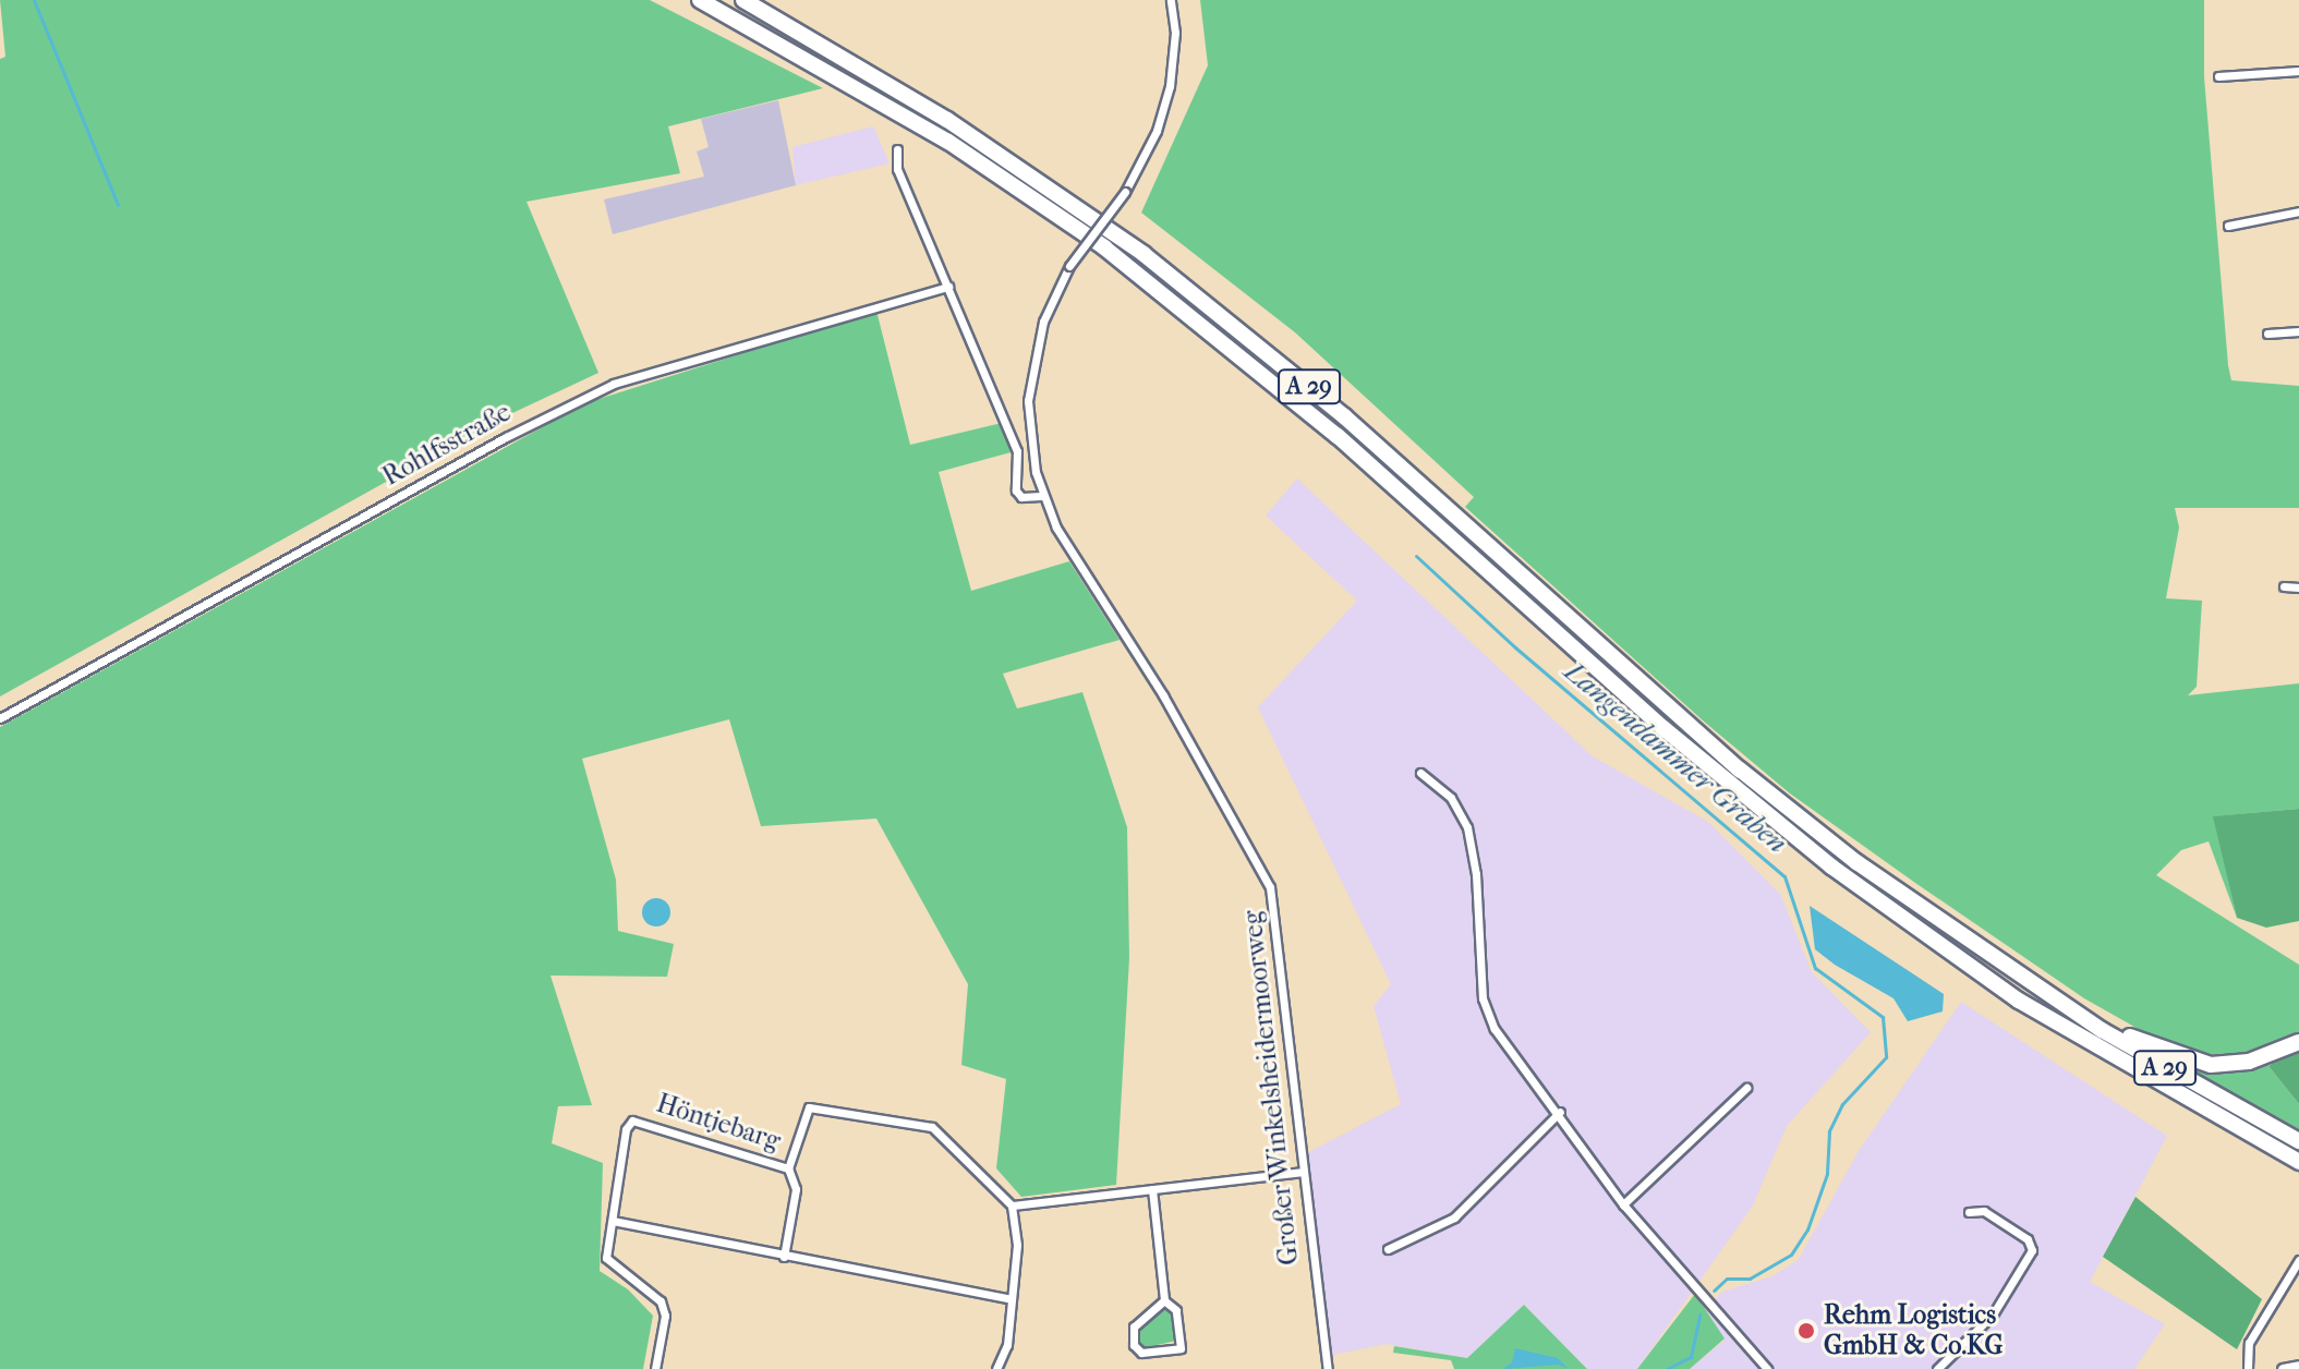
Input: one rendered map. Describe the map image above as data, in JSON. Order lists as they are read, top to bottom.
{
  "streets": {
    "highway": ["A 29"],
    "street": ["Rohlfsstraße", "Großer Winkelsheidermoorweg", "Höntjebarg"]
  },
  "crossings": [
    ["Rohlfsstraße", "Großer Winkelsheidermoorweg"]
  ],
  "water": ["Langendammer Graben"],
  "places": ["Rehm Logistics GmbH & Co.KG"]
}
